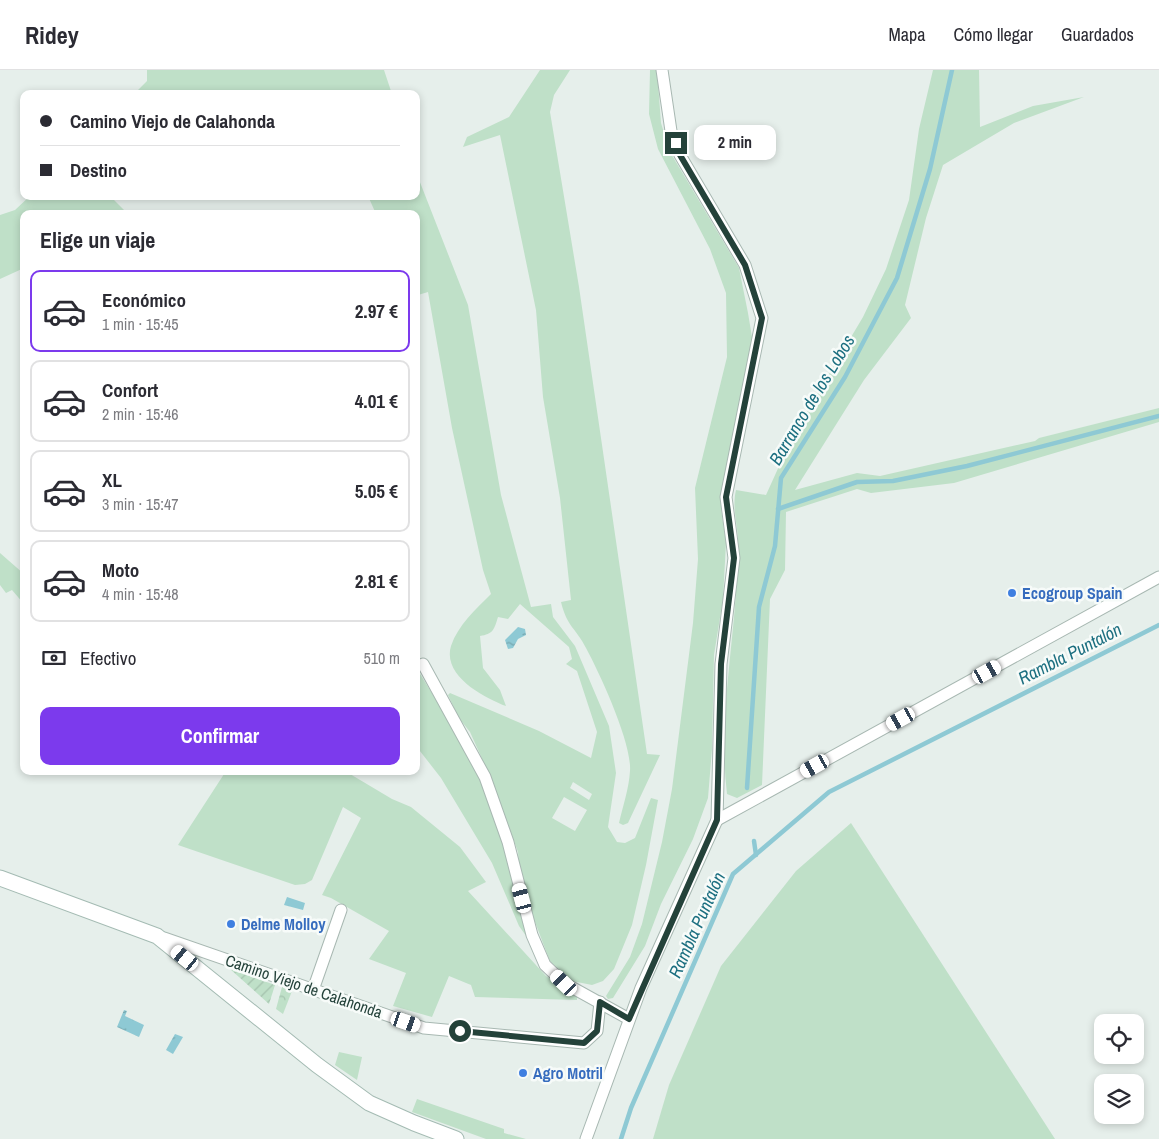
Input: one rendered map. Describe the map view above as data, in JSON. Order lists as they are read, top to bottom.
{
  "streets": {
    "street": ["Camino Viejo de Calahonda"]
  },
  "water": ["Barranco de los Lobos", "Rambla Puntalón"],
  "places": ["Ecogroup Spain", "Delme Molloy", "Agro Motril"],
  "page": {
    "header": "Ridey",
    "nav": ["Mapa", "Cómo llegar", "Guardados"],
    "banner": ["Camino Viejo de Calahonda", "Destino"],
    "bubble": "2 min",
    "heading": "Elige un viaje",
    "list": [
      {
        "name": "Económico",
        "note": "1 min · 15:45",
        "value": "2.97 €"
      },
      {
        "name": "Confort",
        "note": "2 min · 15:46",
        "value": "4.01 €"
      },
      {
        "name": "XL",
        "note": "3 min · 15:47",
        "value": "5.05 €"
      },
      {
        "name": "Moto",
        "note": "4 min · 15:48",
        "value": "2.81 €"
      }
    ],
    "pay": ["Efectivo", "510 m"],
    "buttons": "Confirmar"
  }
}
